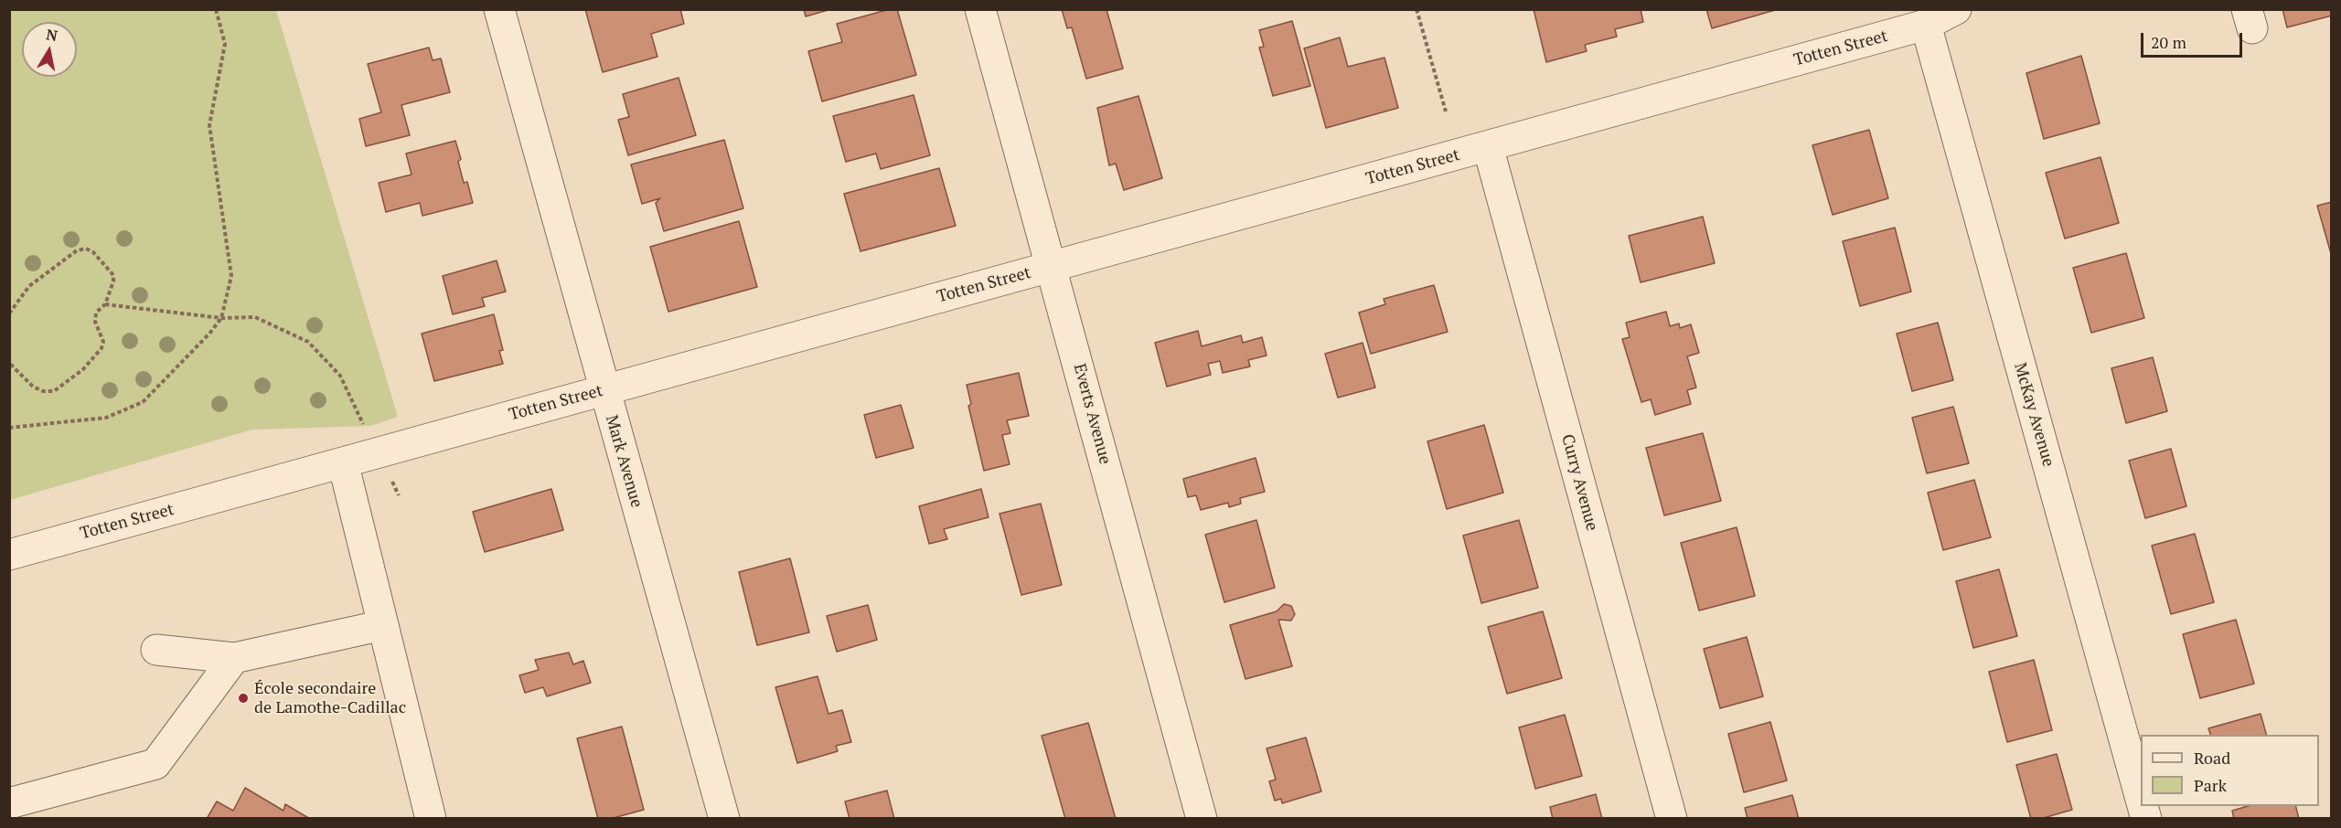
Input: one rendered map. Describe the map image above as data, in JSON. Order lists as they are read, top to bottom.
{
  "streets": {
    "street": [
      "Totten Street",
      "Everts Avenue",
      "McKay Avenue",
      "Mark Avenue",
      "Curry Avenue"
    ]
  },
  "crossings": [
    ["Totten Street", "Everts Avenue"],
    ["Totten Street", "McKay Avenue"],
    ["Totten Street", "Mark Avenue"],
    ["Totten Street", "Curry Avenue"]
  ],
  "places": ["École secondaire de Lamothe-Cadillac"],
  "legend": ["Road", "Park"],
  "scale_bar": "20 m",
  "north": "top"
}
